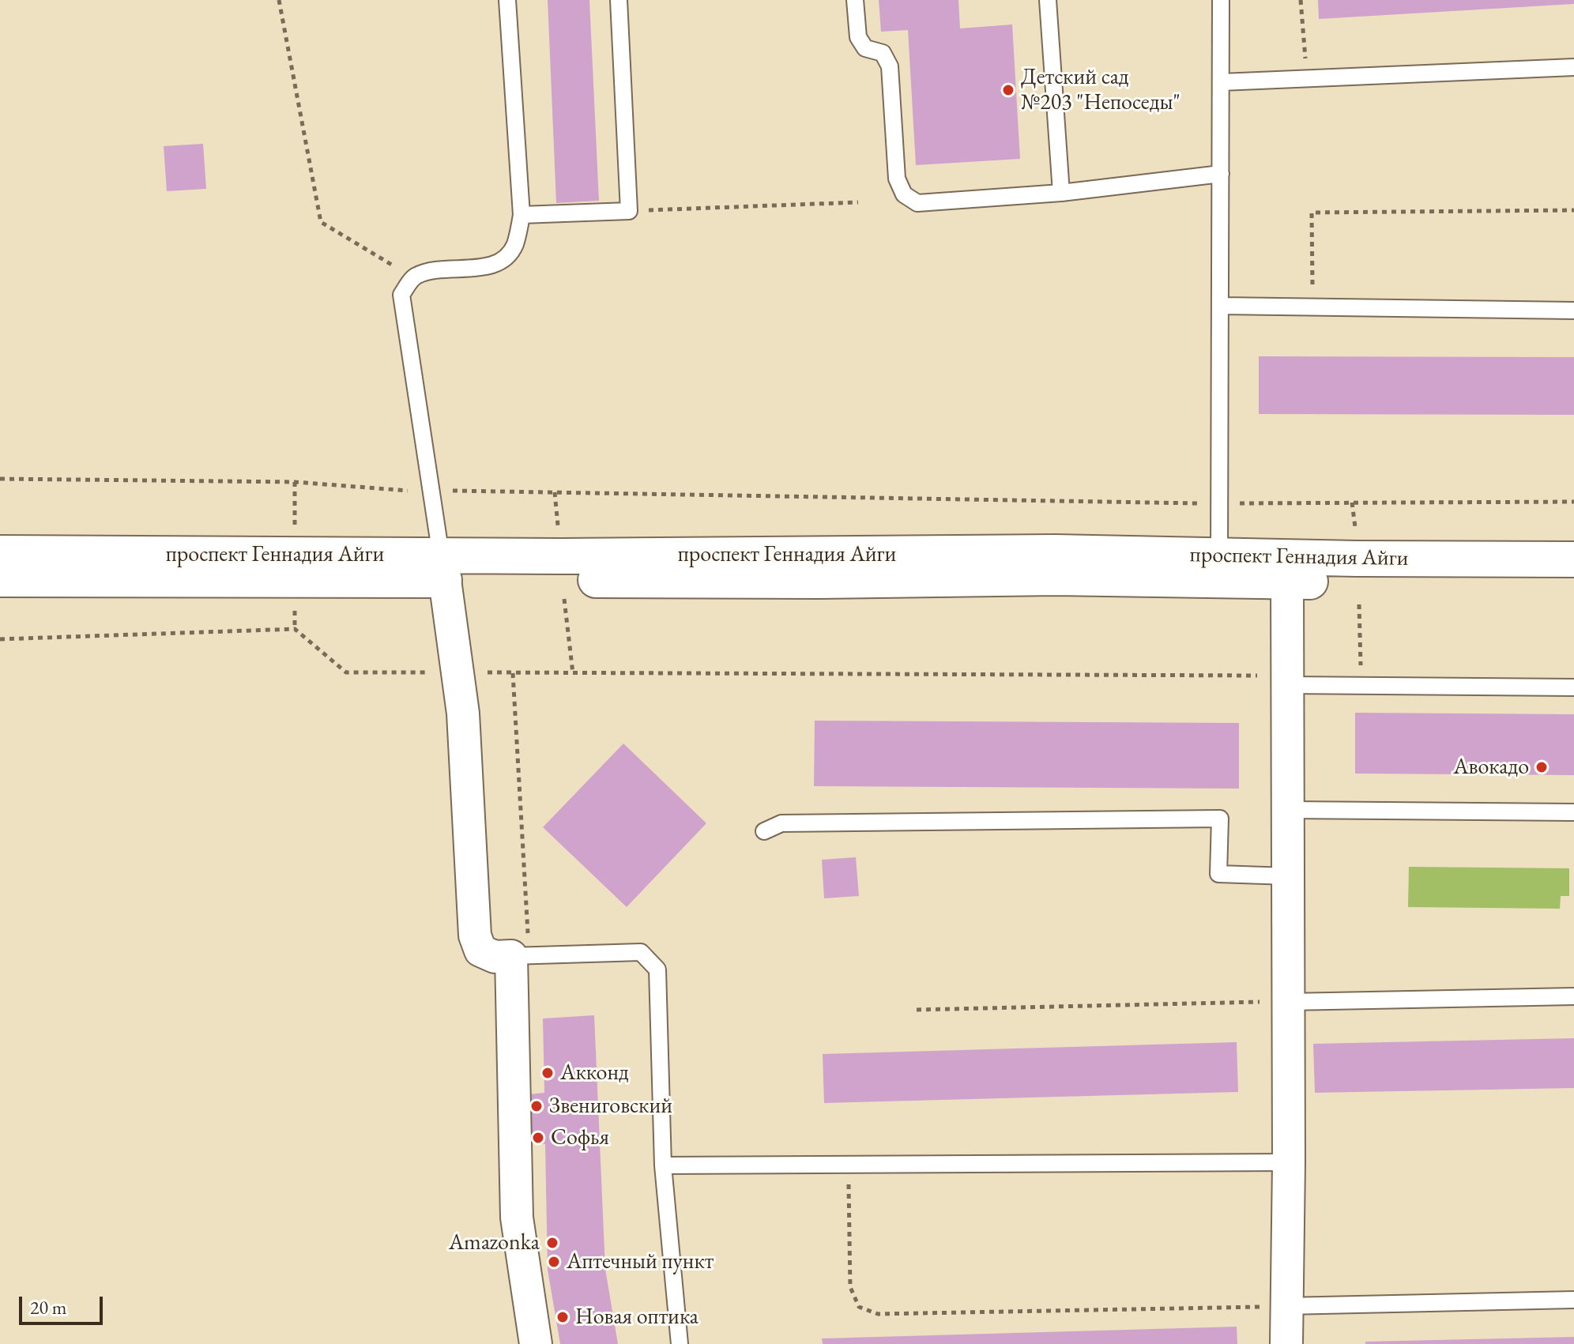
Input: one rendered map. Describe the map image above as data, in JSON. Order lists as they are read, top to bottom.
{
  "streets": {
    "main road": ["проспект Геннадия Айги"]
  },
  "places": [
    "Детский сад №203 \"Непоседы\"",
    "Авокадо",
    "Акконд",
    "Звениговский",
    "Софья",
    "Amazonka",
    "Аптечный пункт",
    "Новая оптика"
  ],
  "scale_bar": "20 m"
}
